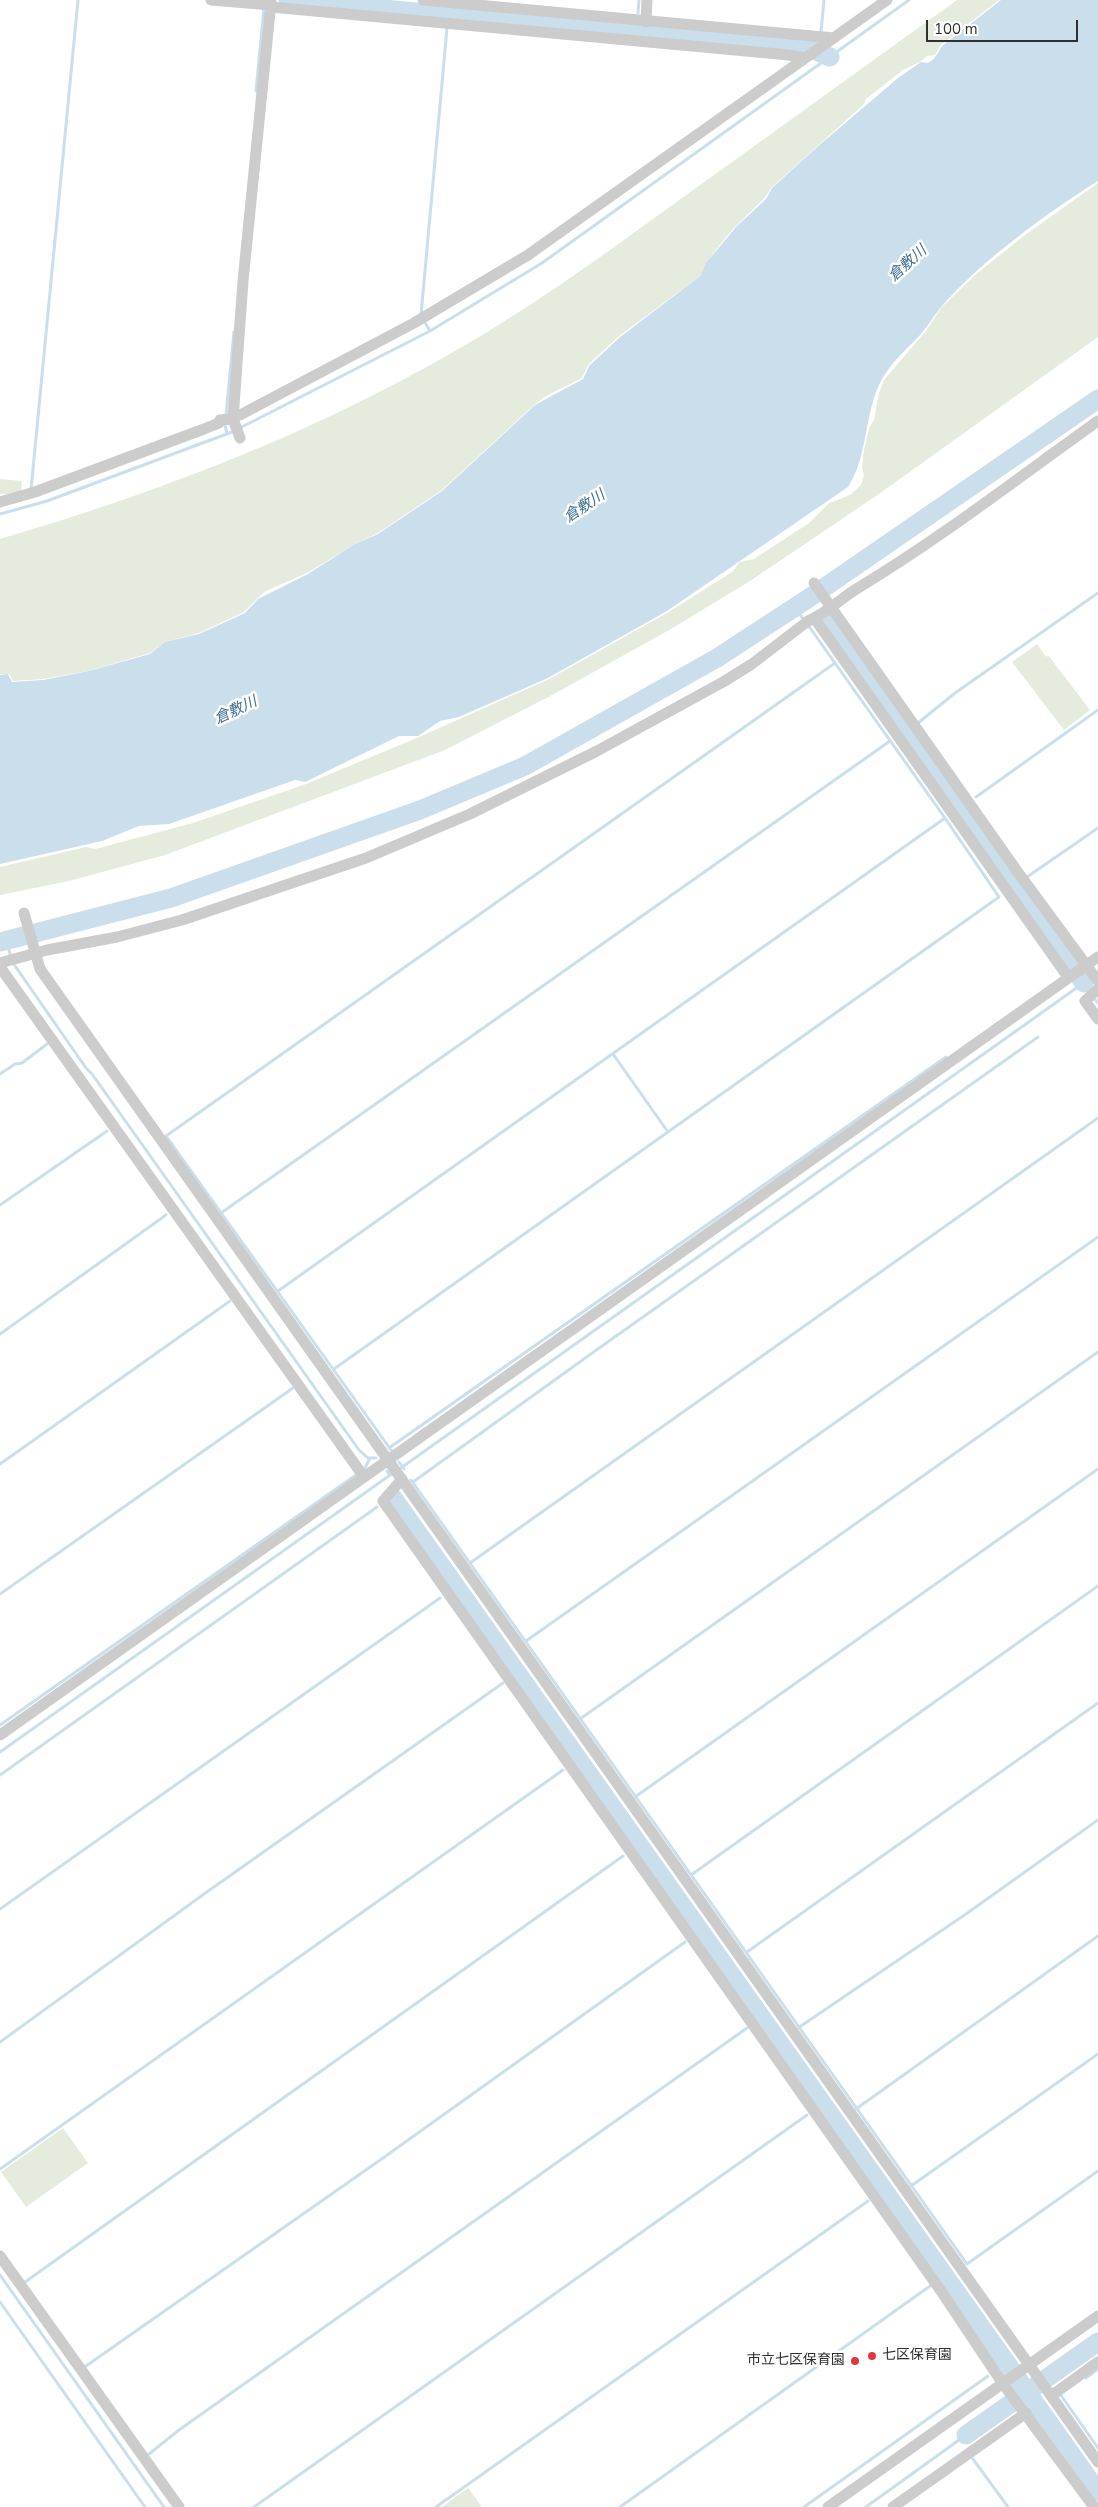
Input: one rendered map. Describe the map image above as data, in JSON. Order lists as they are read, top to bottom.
{
  "water": ["倉敷川"],
  "places": ["七区保育園", "市立七区保育園"],
  "scale_bar": "100 m"
}
